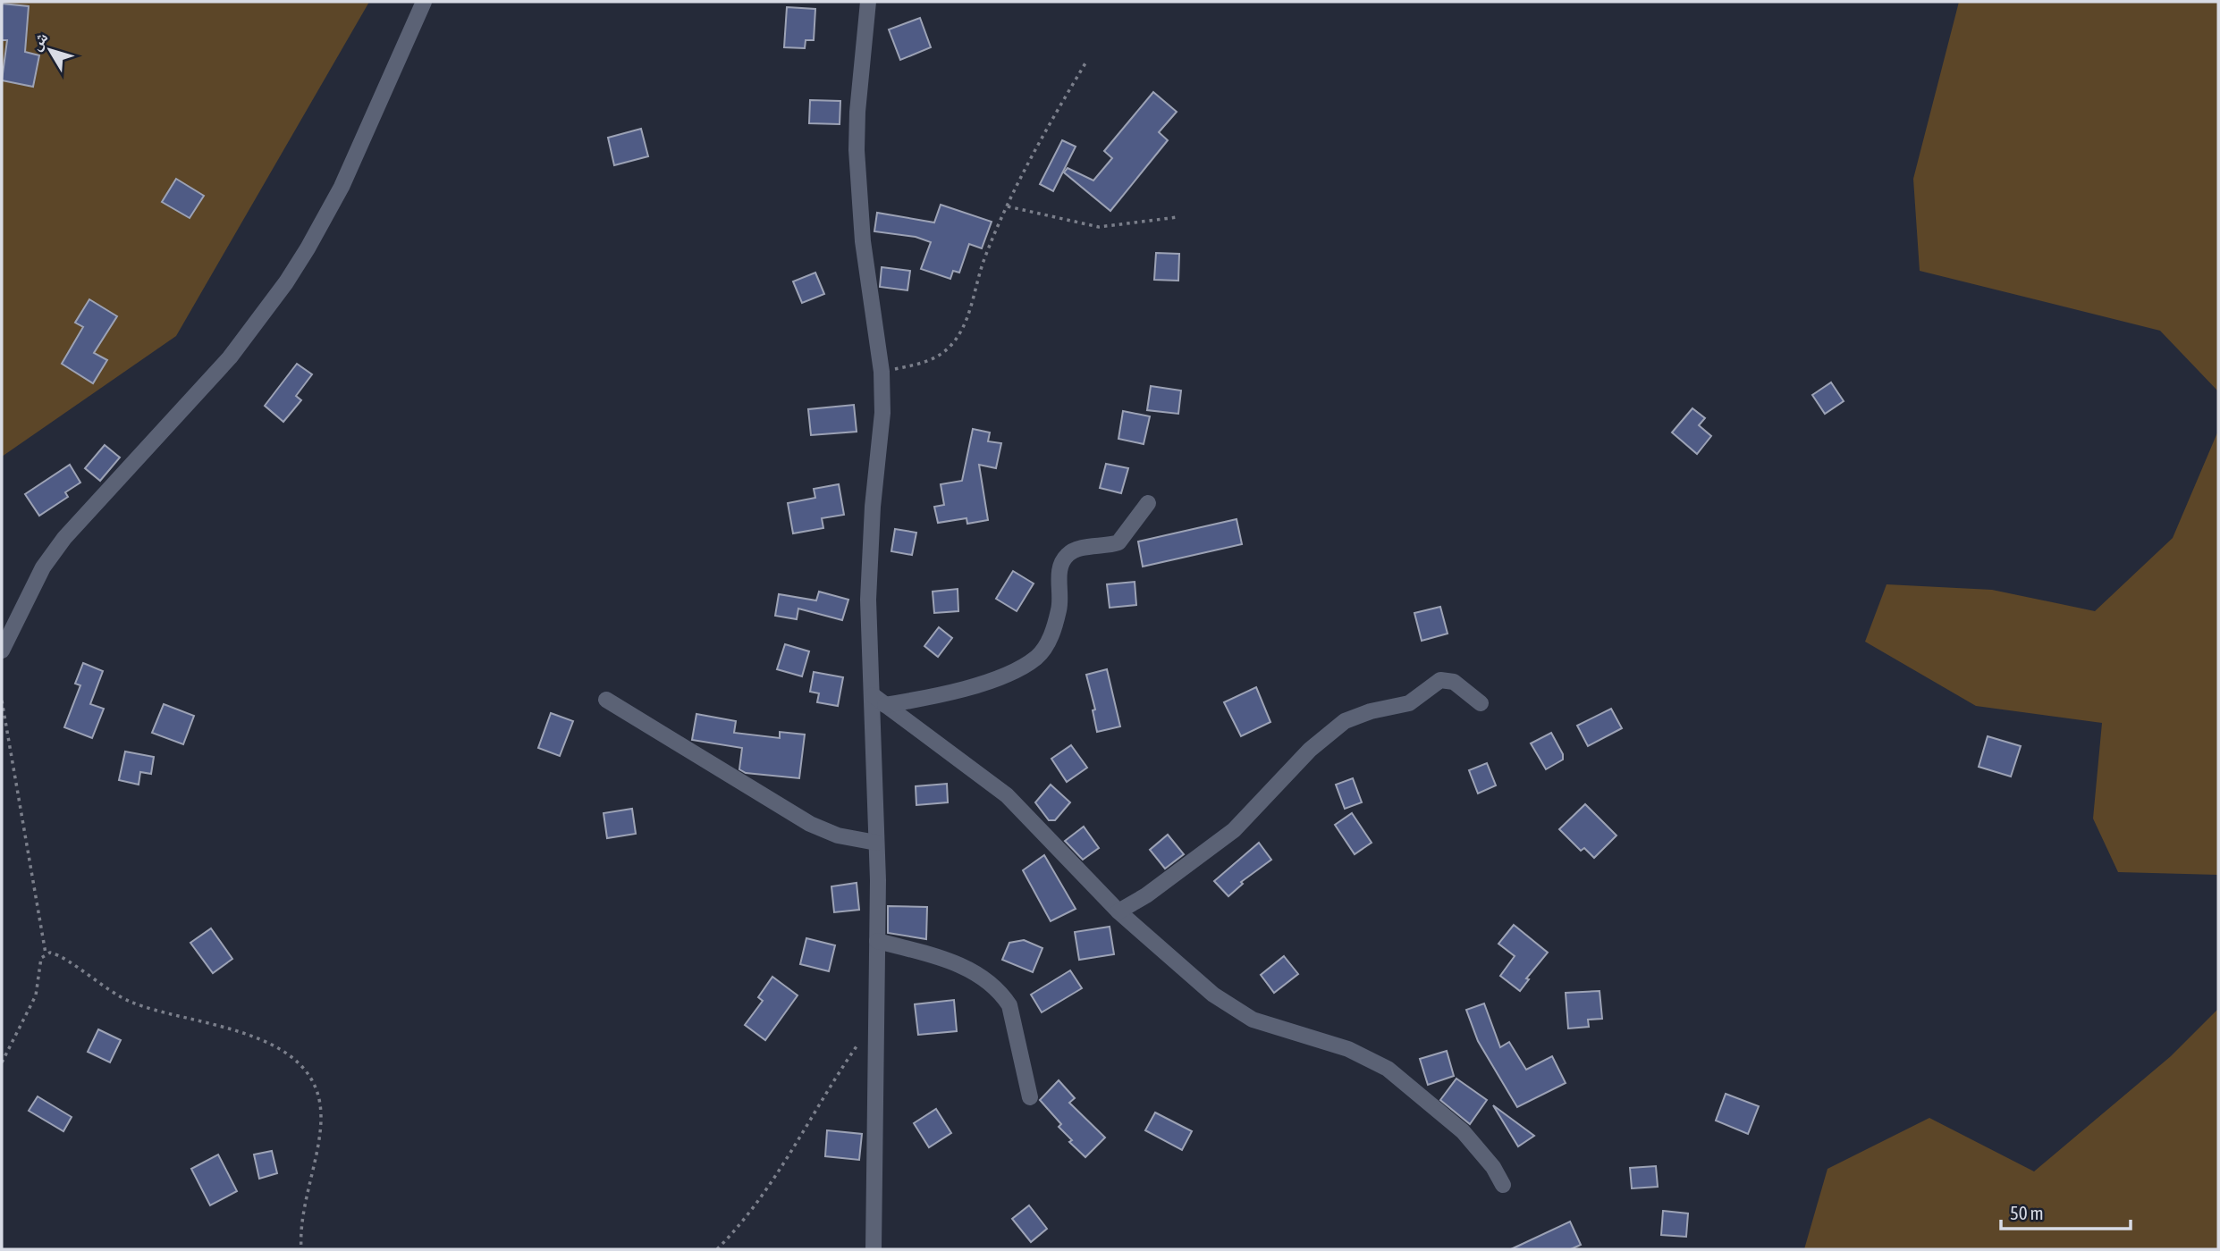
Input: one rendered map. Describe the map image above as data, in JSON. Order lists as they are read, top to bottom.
{
  "scale_bar": "50 m",
  "north": "top left"
}
